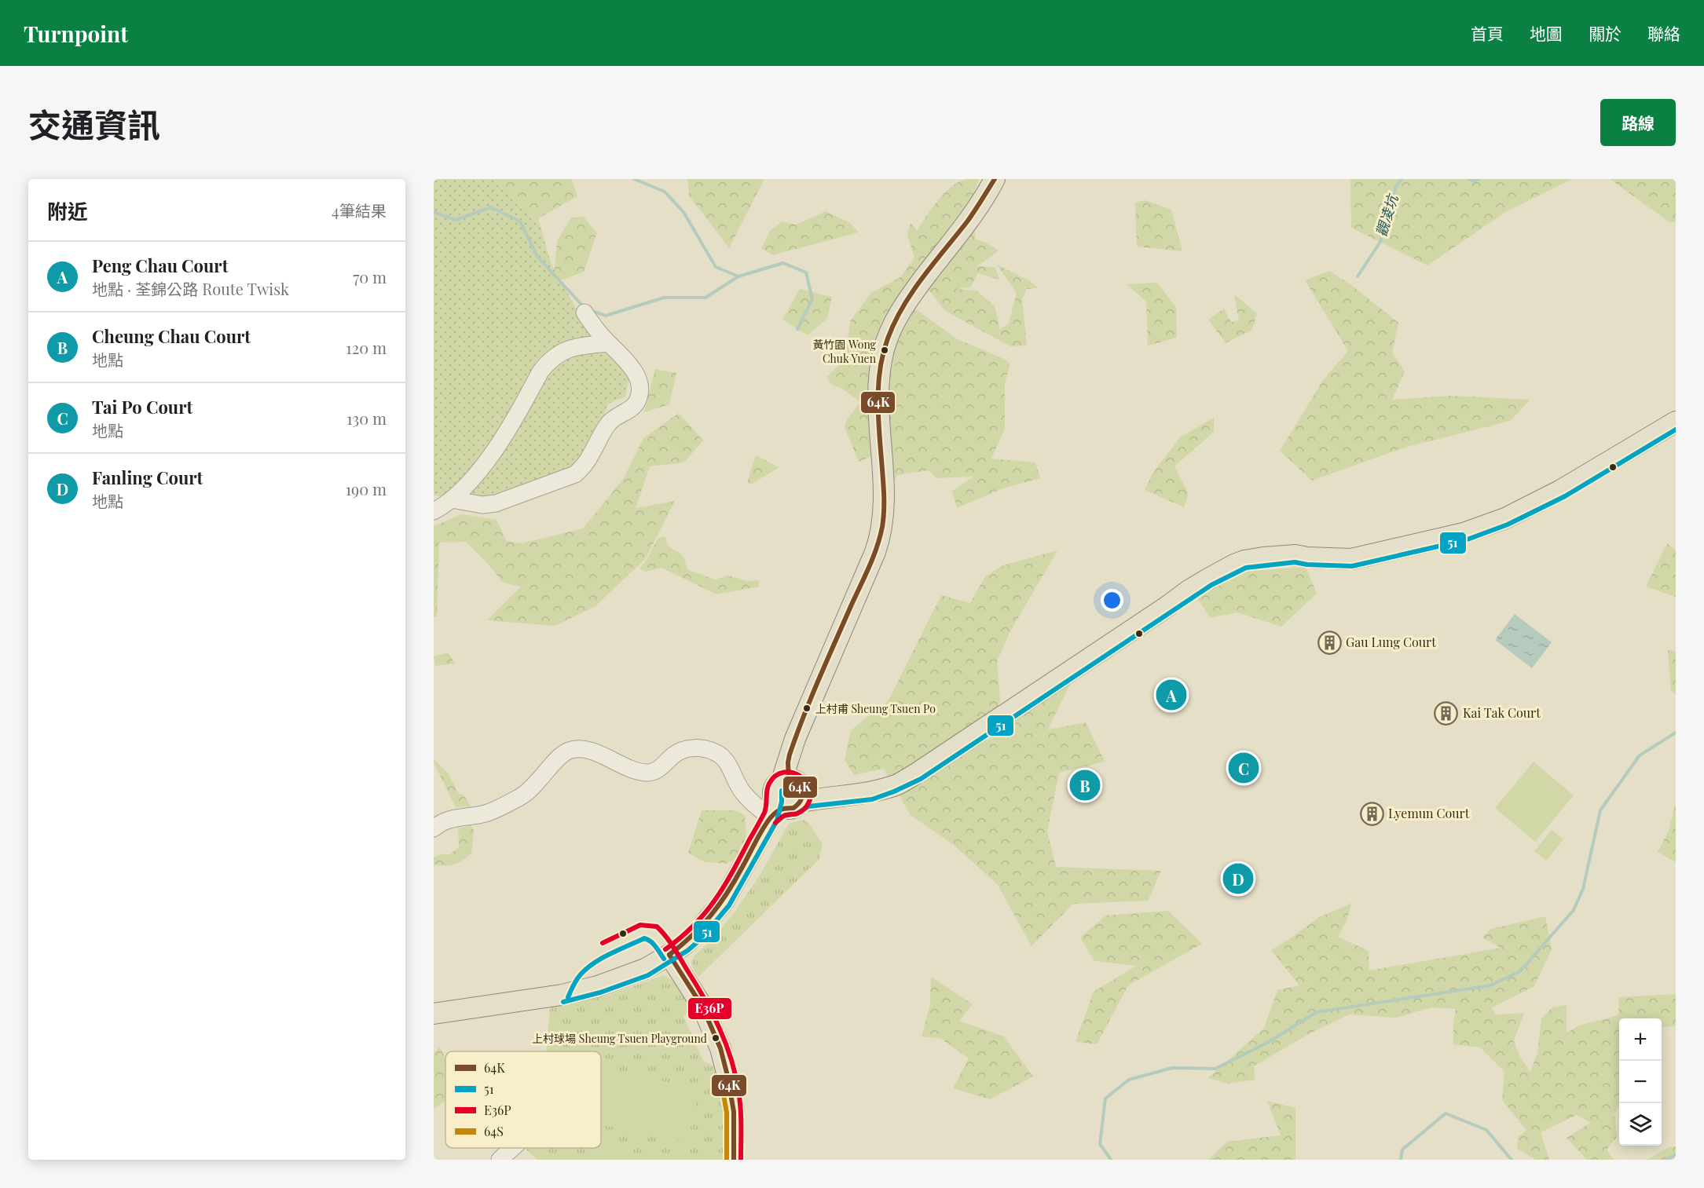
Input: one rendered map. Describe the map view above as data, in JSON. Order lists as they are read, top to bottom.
{
  "water": ["觀凌坑"],
  "places": {
    "other": ["黃竹園 Wong Chuk Yuen", "上村甫 Sheung Tsuen Po", "上村球場 Sheung Tsuen Playground"],
    "building": ["Gau Lung Court", "Kai Tak Court", "Lyemun Court"]
  },
  "lines": [
    "transit line 64K",
    "transit line 51",
    "transit line E36P",
    "transit line 64S"
  ],
  "legend": [
    "64K",
    "51",
    "E36P",
    "64S"
  ],
  "page": {
    "header": "Turnpoint",
    "nav": [
      "首頁",
      "地圖",
      "關於",
      "聯絡"
    ],
    "title": "交通資訊",
    "buttons": "路線",
    "heading": ["附近", "4筆結果"],
    "list": [
      {
        "mark": "A",
        "name": "Peng Chau Court",
        "note": "地點 · 荃錦公路 Route Twisk",
        "value": "70 m"
      },
      {
        "mark": "B",
        "name": "Cheung Chau Court",
        "note": "地點",
        "value": "120 m"
      },
      {
        "mark": "C",
        "name": "Tai Po Court",
        "note": "地點",
        "value": "130 m"
      },
      {
        "mark": "D",
        "name": "Fanling Court",
        "note": "地點",
        "value": "190 m"
      }
    ],
    "pins": [
      "A",
      "C",
      "B",
      "D"
    ],
    "map_buttons": ["+", "−"]
  }
}
